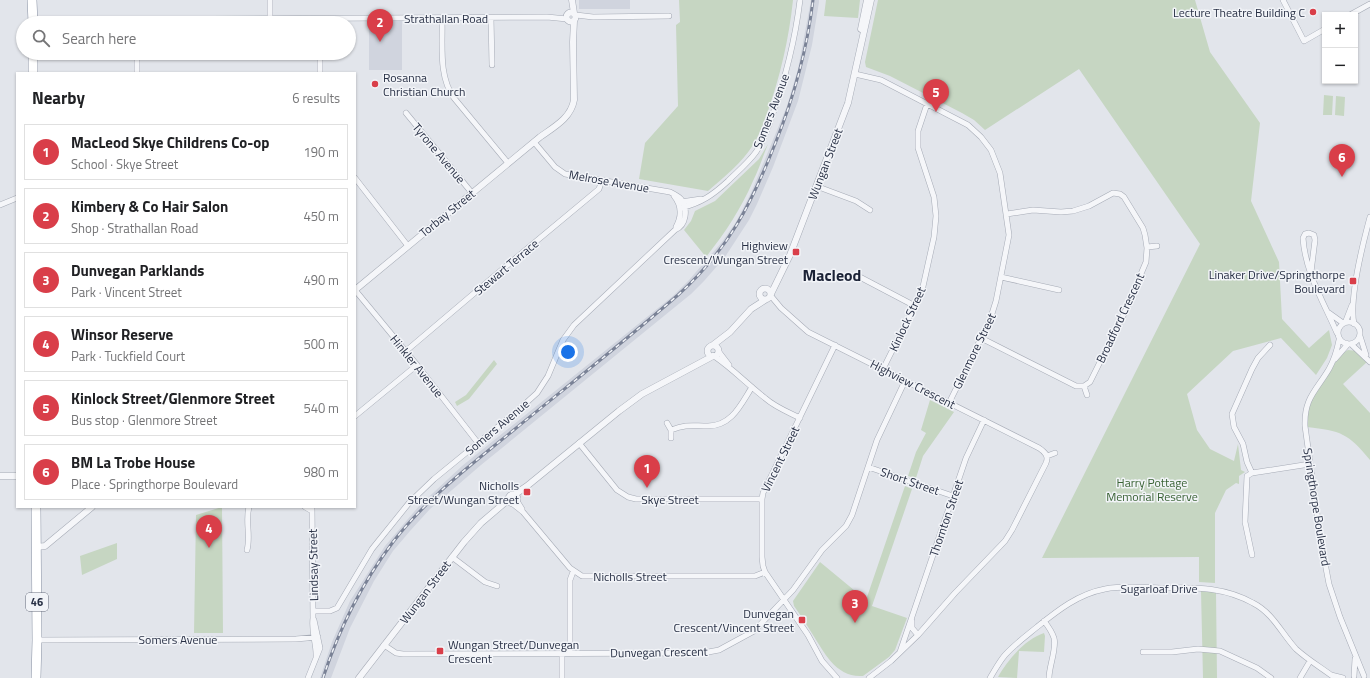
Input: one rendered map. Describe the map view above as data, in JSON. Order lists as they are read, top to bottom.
{
  "streets": {
    "highway": ["46"],
    "street": [
      "Strathallan Road",
      "Somers Avenue",
      "Tyrone Avenue",
      "Wungan Street",
      "Melrose Avenue",
      "Torbay Street",
      "Stewart Terrace",
      "Broadford Crescent",
      "Kinlock Street",
      "Glenmore Street",
      "Hinkler Avenue",
      "Highview Crescent",
      "Vincent Street",
      "Short Street",
      "Skye Street",
      "Springthorpe Boulevard",
      "Thornton Street",
      "Lindsay Street",
      "Nicholls Street",
      "Sugarloaf Drive",
      "Dunvegan Crescent"
    ]
  },
  "crossings": [
    ["Strathallan Road", "Torbay Street"],
    ["Somers Avenue", "Melrose Avenue"],
    ["Somers Avenue", "Hinkler Avenue"],
    ["Somers Avenue", "Lindsay Street"],
    ["Somers Avenue", "46"],
    ["Tyrone Avenue", "Torbay Street"],
    ["Wungan Street", "Glenmore Street"],
    ["Wungan Street", "Highview Crescent"],
    ["Wungan Street", "Skye Street"],
    ["Wungan Street", "Dunvegan Crescent"],
    ["Melrose Avenue", "Torbay Street"],
    ["Melrose Avenue", "Stewart Terrace"],
    ["Stewart Terrace", "Hinkler Avenue"],
    ["Broadford Crescent", "Glenmore Street"],
    ["Kinlock Street", "Glenmore Street"],
    ["Kinlock Street", "Highview Crescent"],
    ["Glenmore Street", "Highview Crescent"],
    ["Highview Crescent", "Vincent Street"],
    ["Highview Crescent", "Thornton Street"],
    ["Highview Crescent", "Dunvegan Crescent"],
    ["Vincent Street", "Skye Street"],
    ["Vincent Street", "Nicholls Street"],
    ["Vincent Street", "Dunvegan Crescent"],
    ["Short Street", "Thornton Street"],
    ["Short Street", "Dunvegan Crescent"]
  ],
  "districts": ["Macleod"],
  "parks": ["Harry Pottage Memorial Reserve"],
  "places": {
    "other": ["Lecture Theatre Building C", "Rosanna Christian Church"],
    "transit": [
      "Highview Crescent/Wungan Street",
      "Linaker Drive/Springthorpe Boulevard",
      "Nicholls Street/Wungan Street",
      "Dunvegan Crescent/Vincent Street",
      "Wungan Street/Dunvegan Crescent"
    ]
  },
  "page": {
    "pins": [
      "2",
      "5",
      "6",
      "1",
      "4",
      "3"
    ],
    "map_buttons": ["+", "−"],
    "search": "Search here",
    "heading": ["Nearby", "6 results"],
    "list": [
      {
        "mark": "1",
        "name": "MacLeod Skye Childrens Co-op",
        "note": "School · Skye Street",
        "value": "190 m"
      },
      {
        "mark": "2",
        "name": "Kimbery & Co Hair Salon",
        "note": "Shop · Strathallan Road",
        "value": "450 m"
      },
      {
        "mark": "3",
        "name": "Dunvegan Parklands",
        "note": "Park · Vincent Street",
        "value": "490 m"
      },
      {
        "mark": "4",
        "name": "Winsor Reserve",
        "note": "Park · Tuckfield Court",
        "value": "500 m"
      },
      {
        "mark": "5",
        "name": "Kinlock Street/Glenmore Street",
        "note": "Bus stop · Glenmore Street",
        "value": "540 m"
      },
      {
        "mark": "6",
        "name": "BM La Trobe House",
        "note": "Place · Springthorpe Boulevard",
        "value": "980 m"
      }
    ]
  }
}
